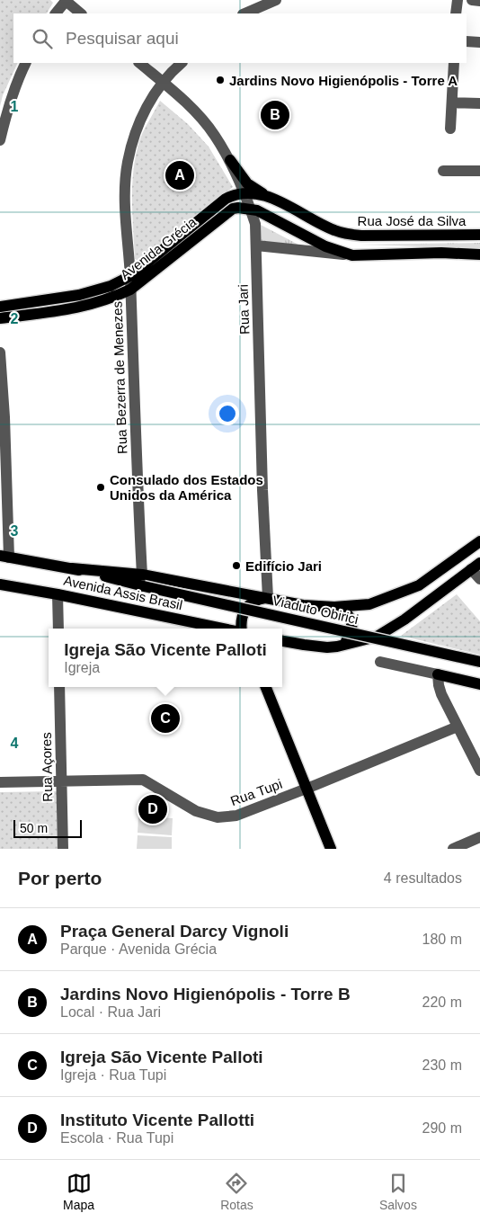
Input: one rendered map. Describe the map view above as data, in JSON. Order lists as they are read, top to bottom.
{
  "streets": {
    "main road": [
      "Rua José da Silva",
      "Avenida Grécia",
      "Avenida Assis Brasil",
      "Viaduto Obirici"
    ],
    "street": [
      "Rua Jari",
      "Rua Bezerra de Menezes",
      "Rua Açores",
      "Rua Tupi"
    ]
  },
  "crossings": [
    ["Rua José da Silva", "Avenida Grécia"],
    ["Rua José da Silva", "Rua Jari"],
    ["Avenida Grécia", "Rua Jari"],
    ["Avenida Grécia", "Rua Bezerra de Menezes"],
    ["Rua Jari", "Rua Bezerra de Menezes"],
    ["Rua Jari", "Avenida Assis Brasil"],
    ["Rua Bezerra de Menezes", "Avenida Assis Brasil"],
    ["Avenida Assis Brasil", "Viaduto Obirici"],
    ["Rua Açores", "Rua Tupi"]
  ],
  "places": ["Jardins Novo Higienópolis - Torre A", "Consulado dos Estados Unidos da América", "Edifício Jari"],
  "scale_bar": "50 m",
  "page": {
    "search": "Pesquisar aqui",
    "pins": [
      "B",
      "A",
      "C",
      "D"
    ],
    "popup": ["Igreja São Vicente Palloti", "Igreja"],
    "scale": "50 m",
    "heading": ["Por perto", "4 resultados"],
    "list": [
      {
        "mark": "A",
        "name": "Praça General Darcy Vignoli",
        "note": "Parque · Avenida Grécia",
        "value": "180 m"
      },
      {
        "mark": "B",
        "name": "Jardins Novo Higienópolis - Torre B",
        "note": "Local · Rua Jari",
        "value": "220 m"
      },
      {
        "mark": "C",
        "name": "Igreja São Vicente Palloti",
        "note": "Igreja · Rua Tupi",
        "value": "230 m"
      },
      {
        "mark": "D",
        "name": "Instituto Vicente Pallotti",
        "note": "Escola · Rua Tupi",
        "value": "290 m"
      }
    ],
    "nav": ["Mapa", "Rotas", "Salvos"]
  },
  "grid": {
    "rows": [
      "1",
      "2",
      "3",
      "4"
    ]
  }
}
